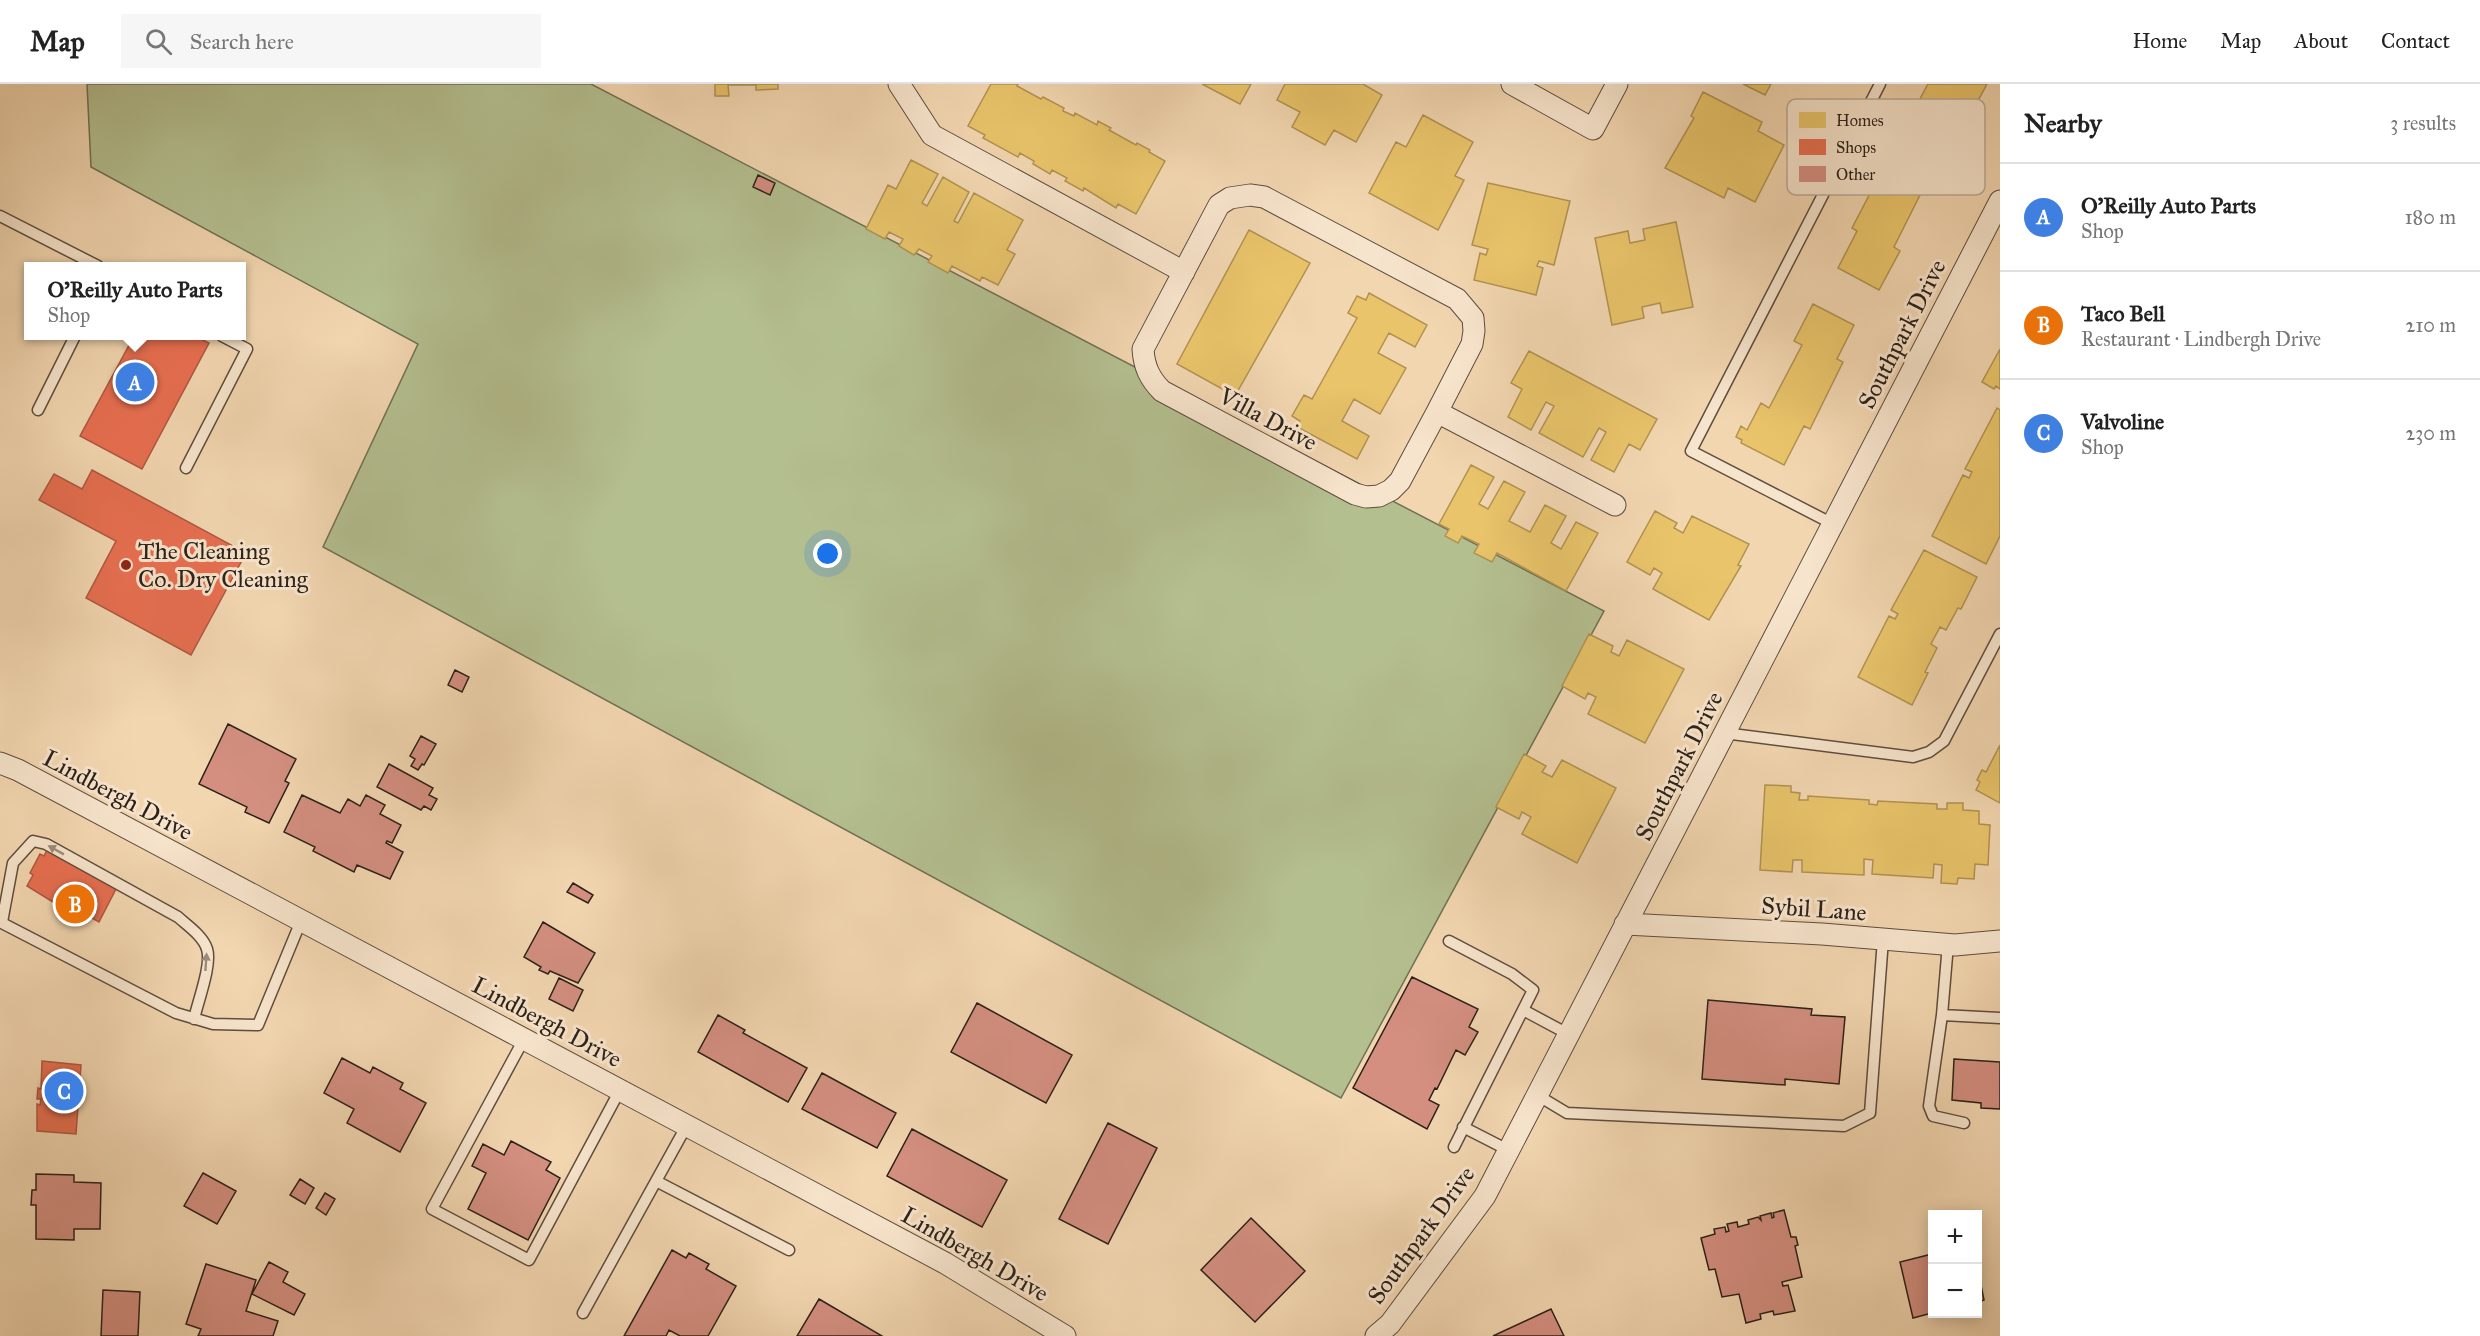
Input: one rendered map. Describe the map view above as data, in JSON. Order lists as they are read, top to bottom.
{
  "streets": {
    "street": [
      "Southpark Drive",
      "Villa Drive",
      "Lindbergh Drive",
      "Sybil Lane"
    ]
  },
  "crossings": [
    ["Southpark Drive", "Sybil Lane"]
  ],
  "places": ["The Cleaning Co. Dry Cleaning"],
  "legend": ["Homes", "Shops", "Other"],
  "page": {
    "header": "Map",
    "search": "Search here",
    "nav": [
      "Home",
      "Map",
      "About",
      "Contact"
    ],
    "heading": ["Nearby", "3 results"],
    "list": [
      {
        "mark": "A",
        "name": "O'Reilly Auto Parts",
        "note": "Shop",
        "value": "180 m"
      },
      {
        "mark": "B",
        "name": "Taco Bell",
        "note": "Restaurant · Lindbergh Drive",
        "value": "210 m"
      },
      {
        "mark": "C",
        "name": "Valvoline",
        "note": "Shop",
        "value": "230 m"
      }
    ],
    "popup": ["O'Reilly Auto Parts", "Shop"],
    "pins": ["A", "B", "C"],
    "map_buttons": ["+", "−"]
  }
}
